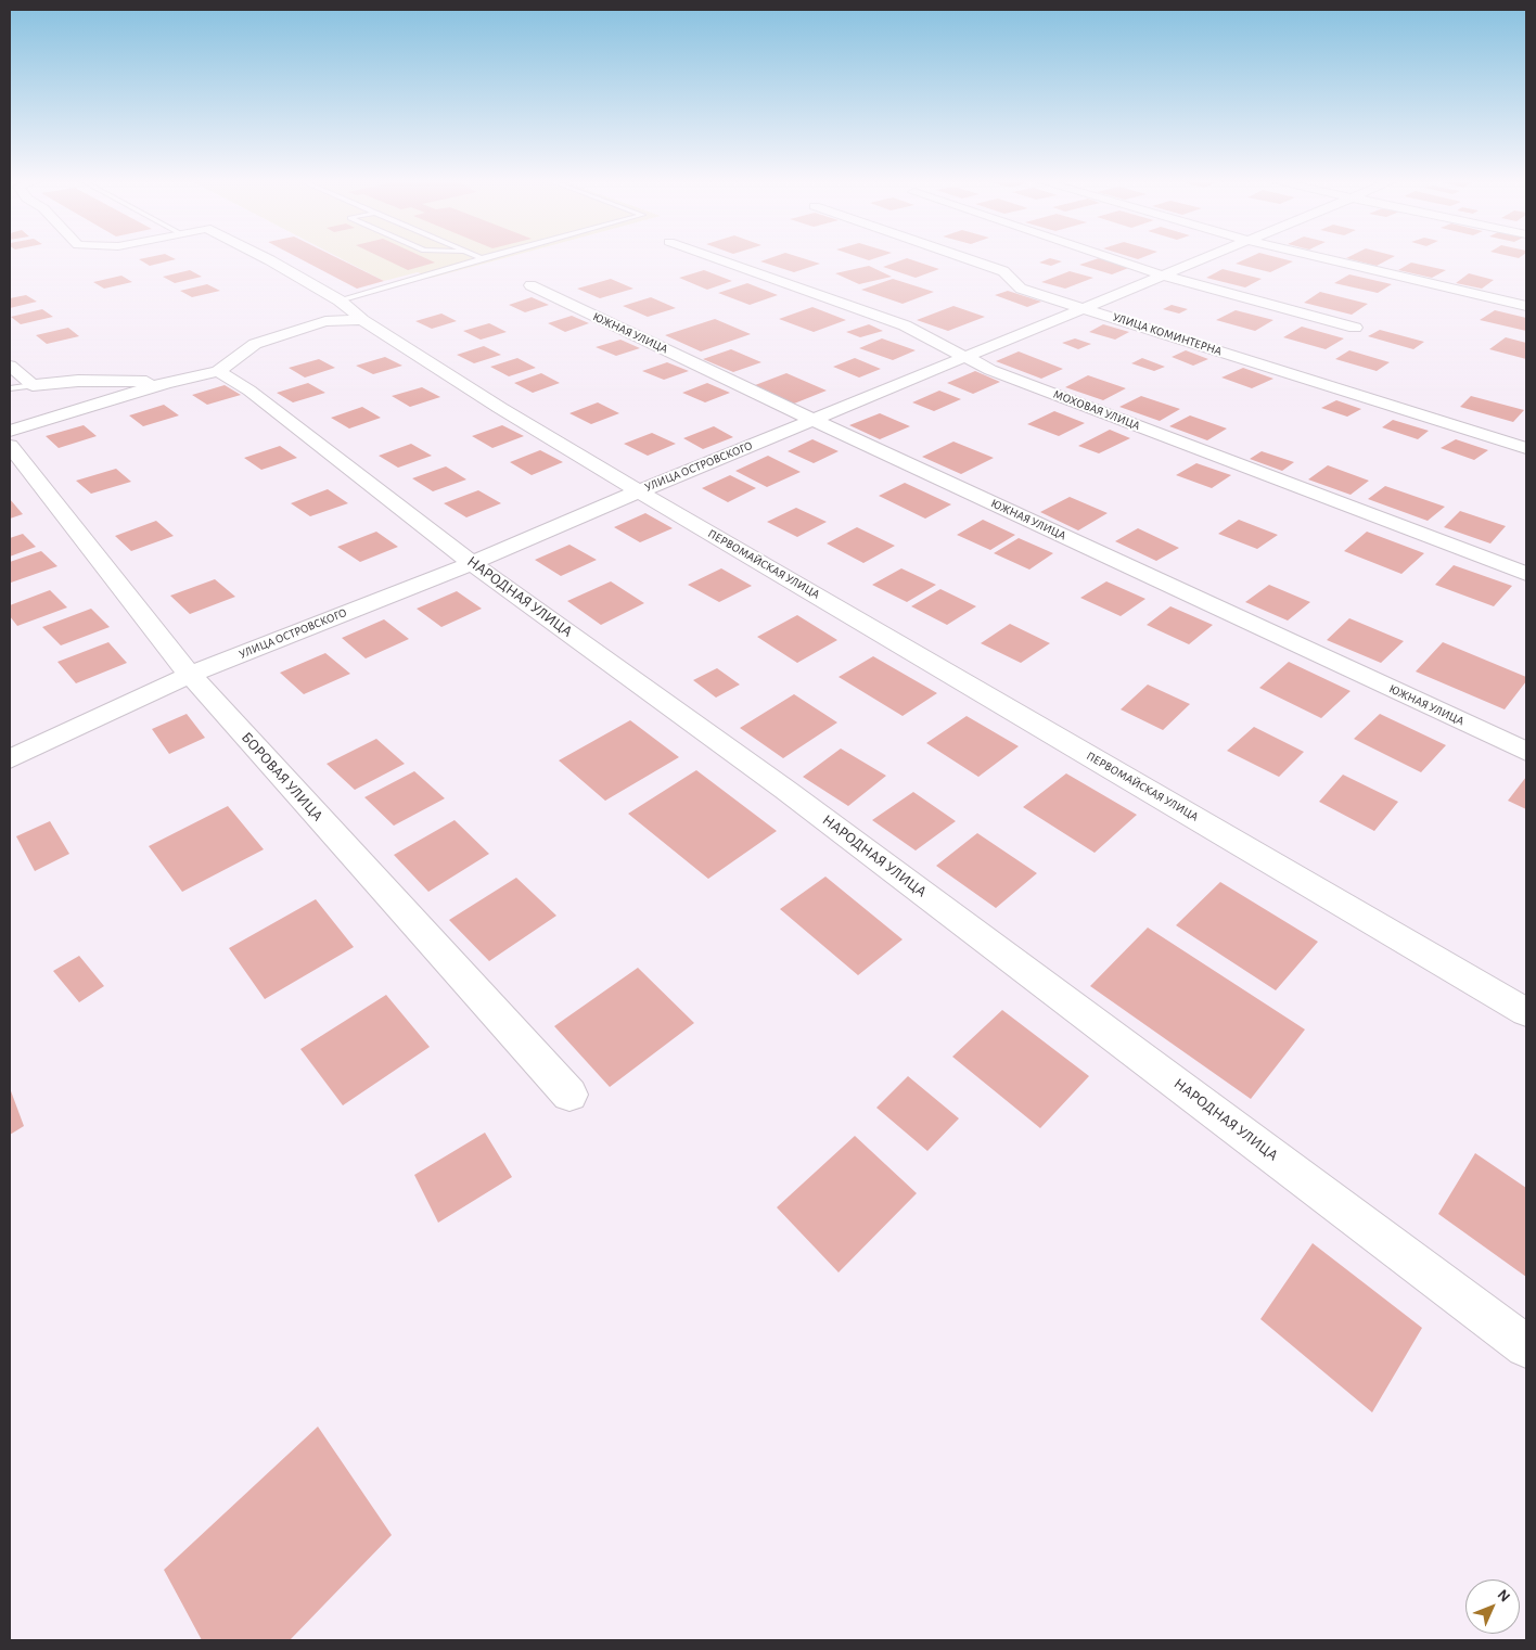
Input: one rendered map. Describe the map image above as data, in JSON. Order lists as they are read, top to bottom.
{
  "streets": {
    "street": [
      "ЮЖНАЯ УЛИЦА",
      "УЛИЦА КОМИНТЕРНА",
      "МОХОВАЯ УЛИЦА",
      "УЛИЦА ОСТРОВСКОГО",
      "ПЕРВОМАЙСКАЯ УЛИЦА",
      "НАРОДНАЯ УЛИЦА",
      "БОРОВАЯ УЛИЦА"
    ]
  },
  "crossings": [
    ["ЮЖНАЯ УЛИЦА", "УЛИЦА ОСТРОВСКОГО"],
    ["УЛИЦА КОМИНТЕРНА", "УЛИЦА ОСТРОВСКОГО"],
    ["МОХОВАЯ УЛИЦА", "УЛИЦА ОСТРОВСКОГО"],
    ["УЛИЦА ОСТРОВСКОГО", "ПЕРВОМАЙСКАЯ УЛИЦА"],
    ["УЛИЦА ОСТРОВСКОГО", "НАРОДНАЯ УЛИЦА"],
    ["УЛИЦА ОСТРОВСКОГО", "БОРОВАЯ УЛИЦА"]
  ],
  "north": "top right"
}
